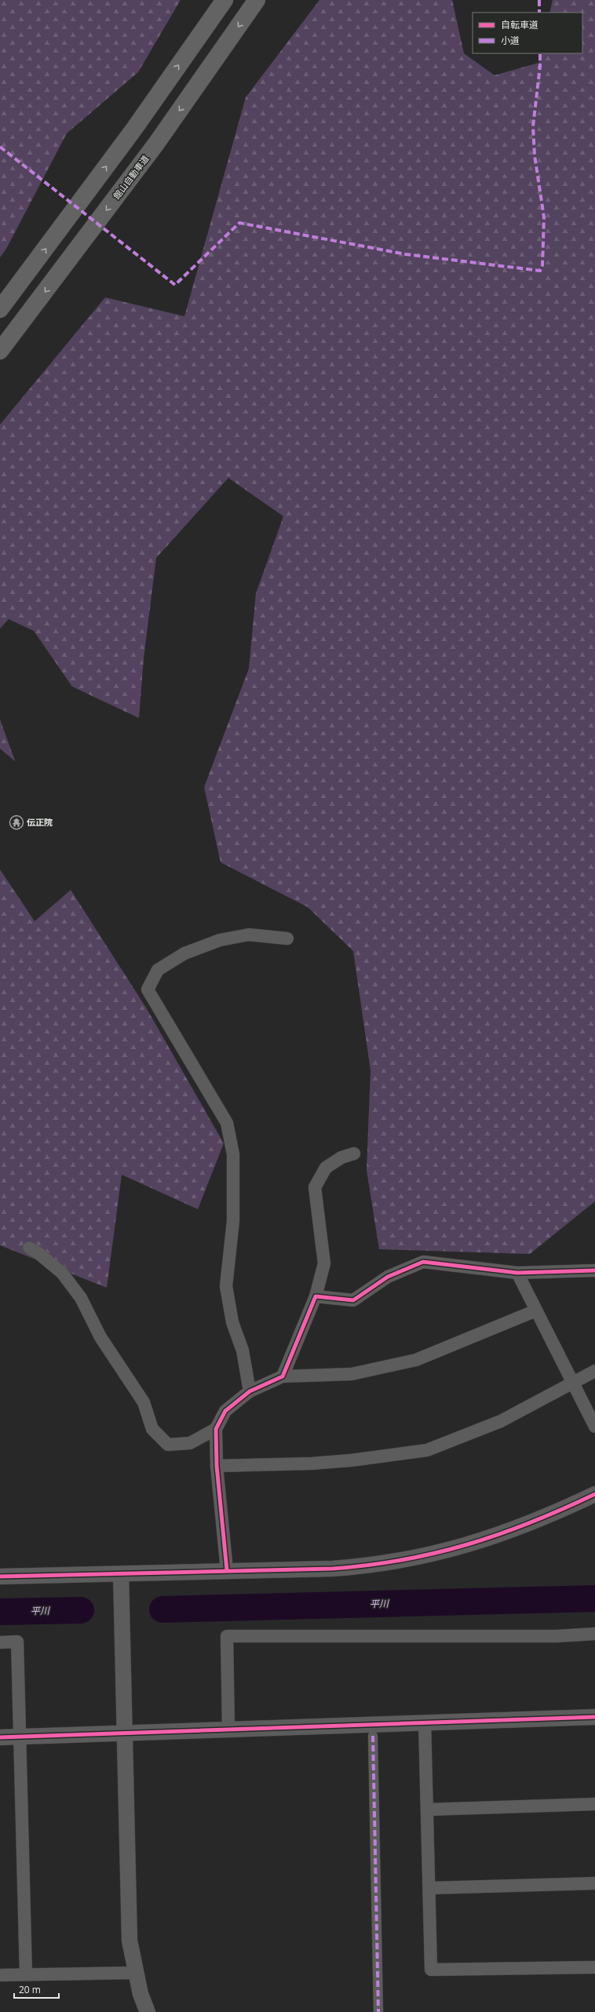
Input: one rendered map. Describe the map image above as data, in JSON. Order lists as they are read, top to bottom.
{
  "streets": {
    "highway": ["館山自動車道"]
  },
  "water": ["平川"],
  "places": {
    "temple": ["伝正院"]
  },
  "legend": ["自転車道", "小道"],
  "scale_bar": "20 m"
}
